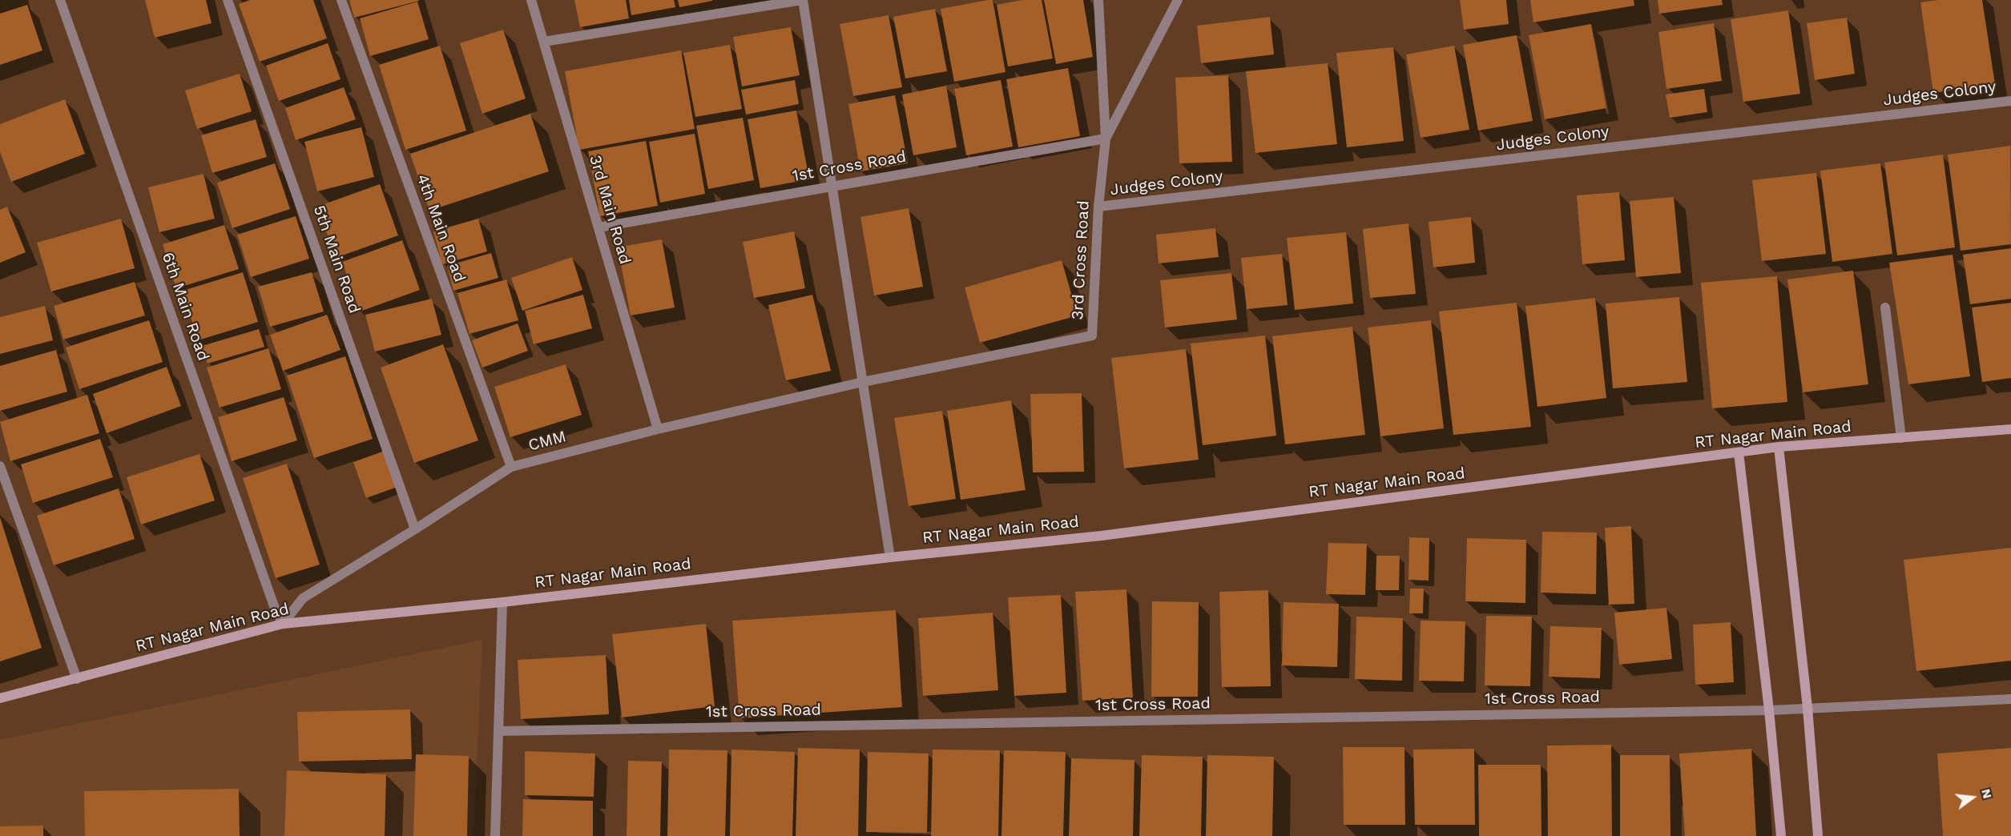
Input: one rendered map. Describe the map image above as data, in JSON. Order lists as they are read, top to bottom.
{
  "streets": {
    "street": [
      "Judges Colony",
      "1st Cross Road",
      "3rd Main Road",
      "4th Main Road",
      "5th Main Road",
      "3rd Cross Road",
      "6th Main Road",
      "RT Nagar Main Road",
      "CMM"
    ]
  },
  "crossings": [
    ["Judges Colony", "3rd Cross Road"],
    ["1st Cross Road", "3rd Main Road"],
    ["1st Cross Road", "3rd Cross Road"],
    ["3rd Main Road", "CMM"],
    ["4th Main Road", "CMM"],
    ["5th Main Road", "CMM"],
    ["3rd Cross Road", "CMM"],
    ["6th Main Road", "RT Nagar Main Road"],
    ["6th Main Road", "CMM"],
    ["RT Nagar Main Road", "CMM"]
  ],
  "north": "right"
}
